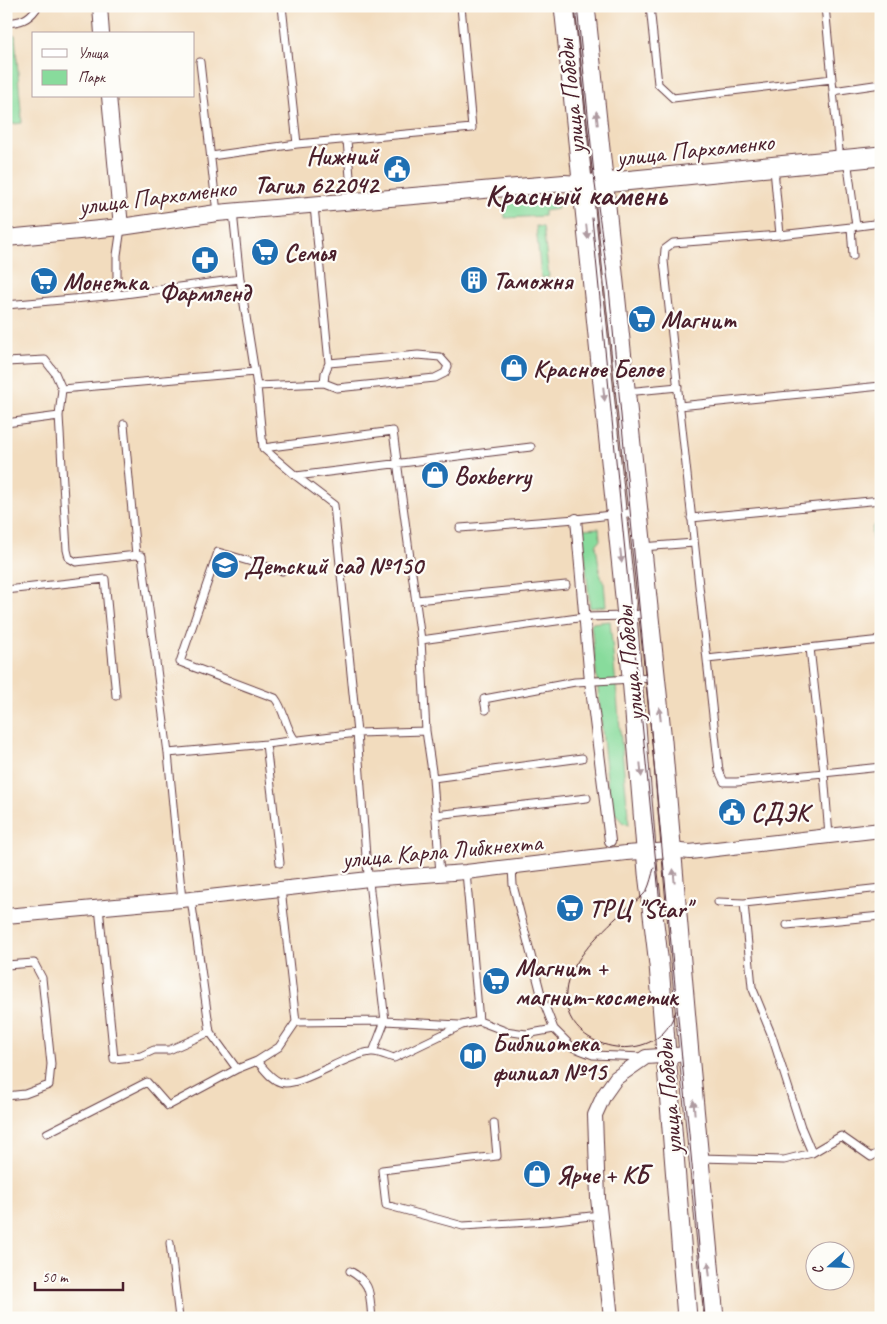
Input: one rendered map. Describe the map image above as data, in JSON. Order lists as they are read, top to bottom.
{
  "streets": {
    "main road": ["улица Победы", "улица Пархоменко"],
    "street": ["улица Карла Либкнехта"]
  },
  "crossings": [
    ["улица Победы", "улица Пархоменко"],
    ["улица Победы", "улица Карла Либкнехта"]
  ],
  "districts": ["Красный камень"],
  "places": {
    "public building": ["Нижний Тагил 622042", "СДЭК"],
    "supermarket": [
      "Семья",
      "Монетка",
      "Магнит",
      "ТРЦ \"Star\"",
      "Магнит + магнит-косметик"
    ],
    "pharmacy": ["Фармленд"],
    "building": ["Таможня"],
    "shop": ["Красное Белое", "Boxberry", "Ярче + КБ"],
    "school or university": ["Детский сад №150"],
    "library": ["Библиотека филиал №15"]
  },
  "legend": ["Улица", "Парк"],
  "scale_bar": "50 m",
  "north": "left"
}
